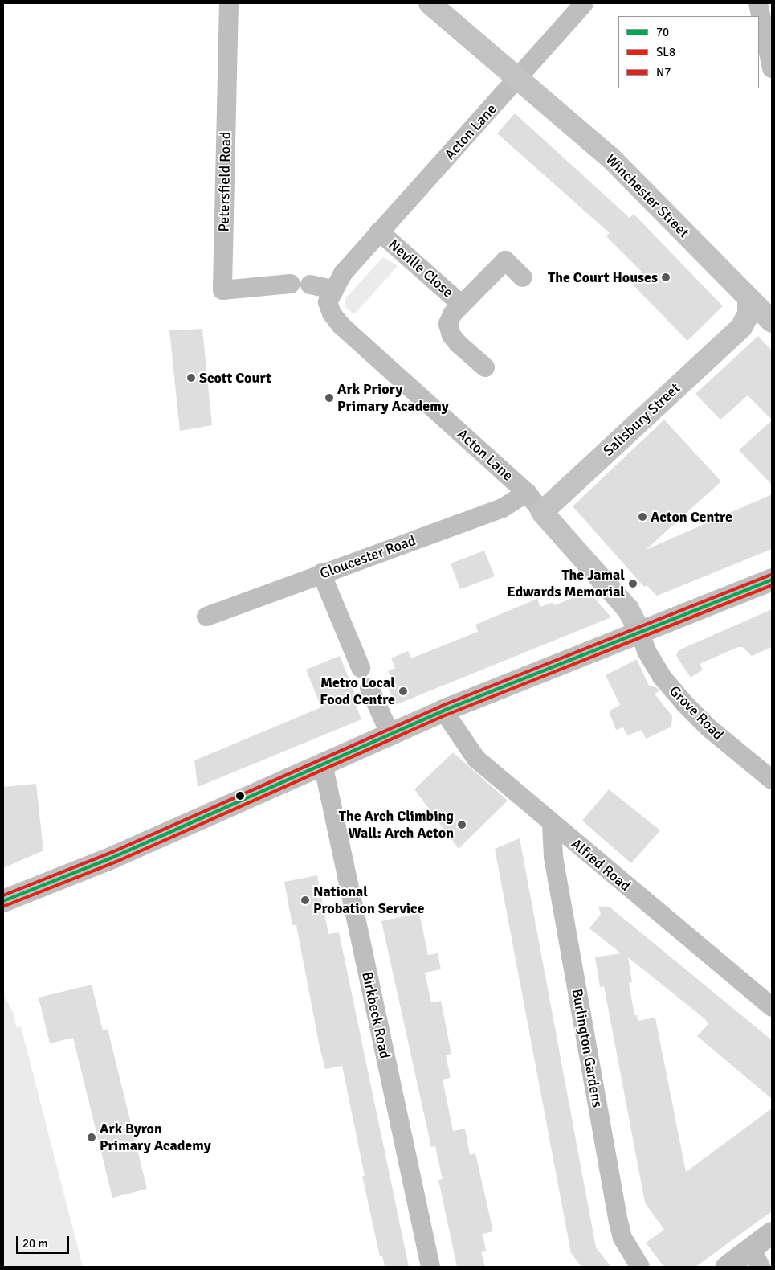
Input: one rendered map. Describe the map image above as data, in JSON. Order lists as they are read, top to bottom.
{
  "streets": {
    "main road": ["Acton Lane", "Winchester Street", "Salisbury Street"],
    "street": [
      "Petersfield Road",
      "Neville Close",
      "Gloucester Road",
      "Grove Road",
      "Alfred Road",
      "Birkbeck Road",
      "Burlington Gardens"
    ]
  },
  "crossings": [
    ["Acton Lane", "Winchester Street"],
    ["Acton Lane", "Neville Close"],
    ["Acton Lane", "Salisbury Street"],
    ["Acton Lane", "Gloucester Road"],
    ["Acton Lane", "Grove Road"],
    ["Winchester Street", "Salisbury Street"],
    ["Alfred Road", "Burlington Gardens"]
  ],
  "places": [
    "The Court Houses",
    "Scott Court",
    "Ark Priory Primary Academy",
    "Acton Centre",
    "The Jamal Edwards Memorial",
    "Metro Local Food Centre",
    "The Arch Climbing Wall: Arch Acton",
    "National Probation Service",
    "Ark Byron Primary Academy"
  ],
  "lines": ["transit line N7", "transit line 70", "transit line SL8"],
  "legend": ["70", "SL8", "N7"],
  "scale_bar": "20 m"
}
